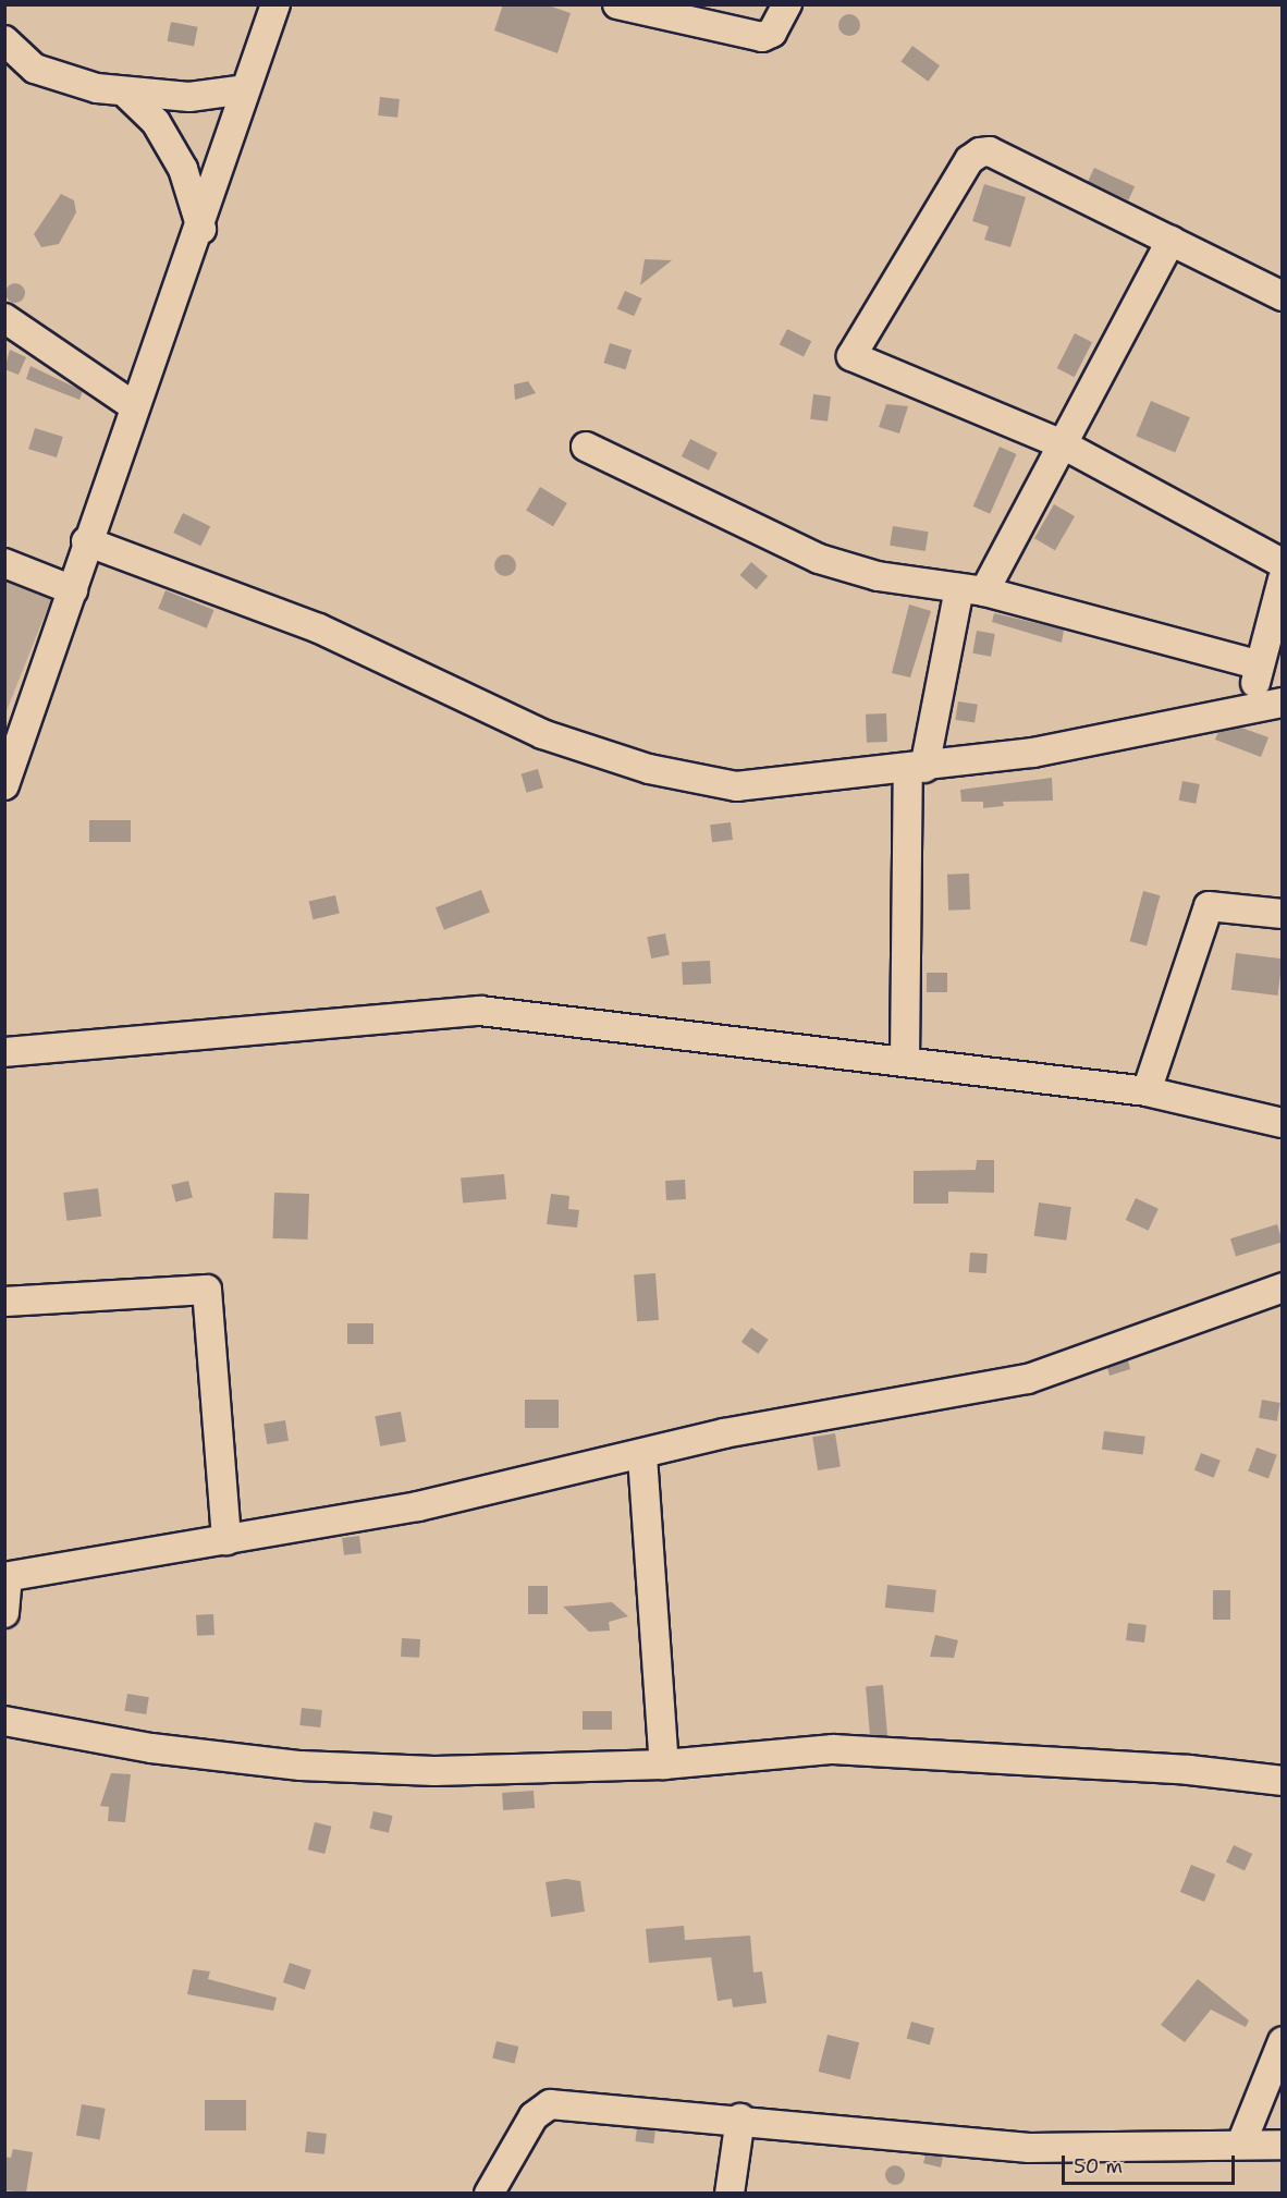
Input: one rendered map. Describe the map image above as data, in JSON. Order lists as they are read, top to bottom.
{
  "scale_bar": "50 m"
}
